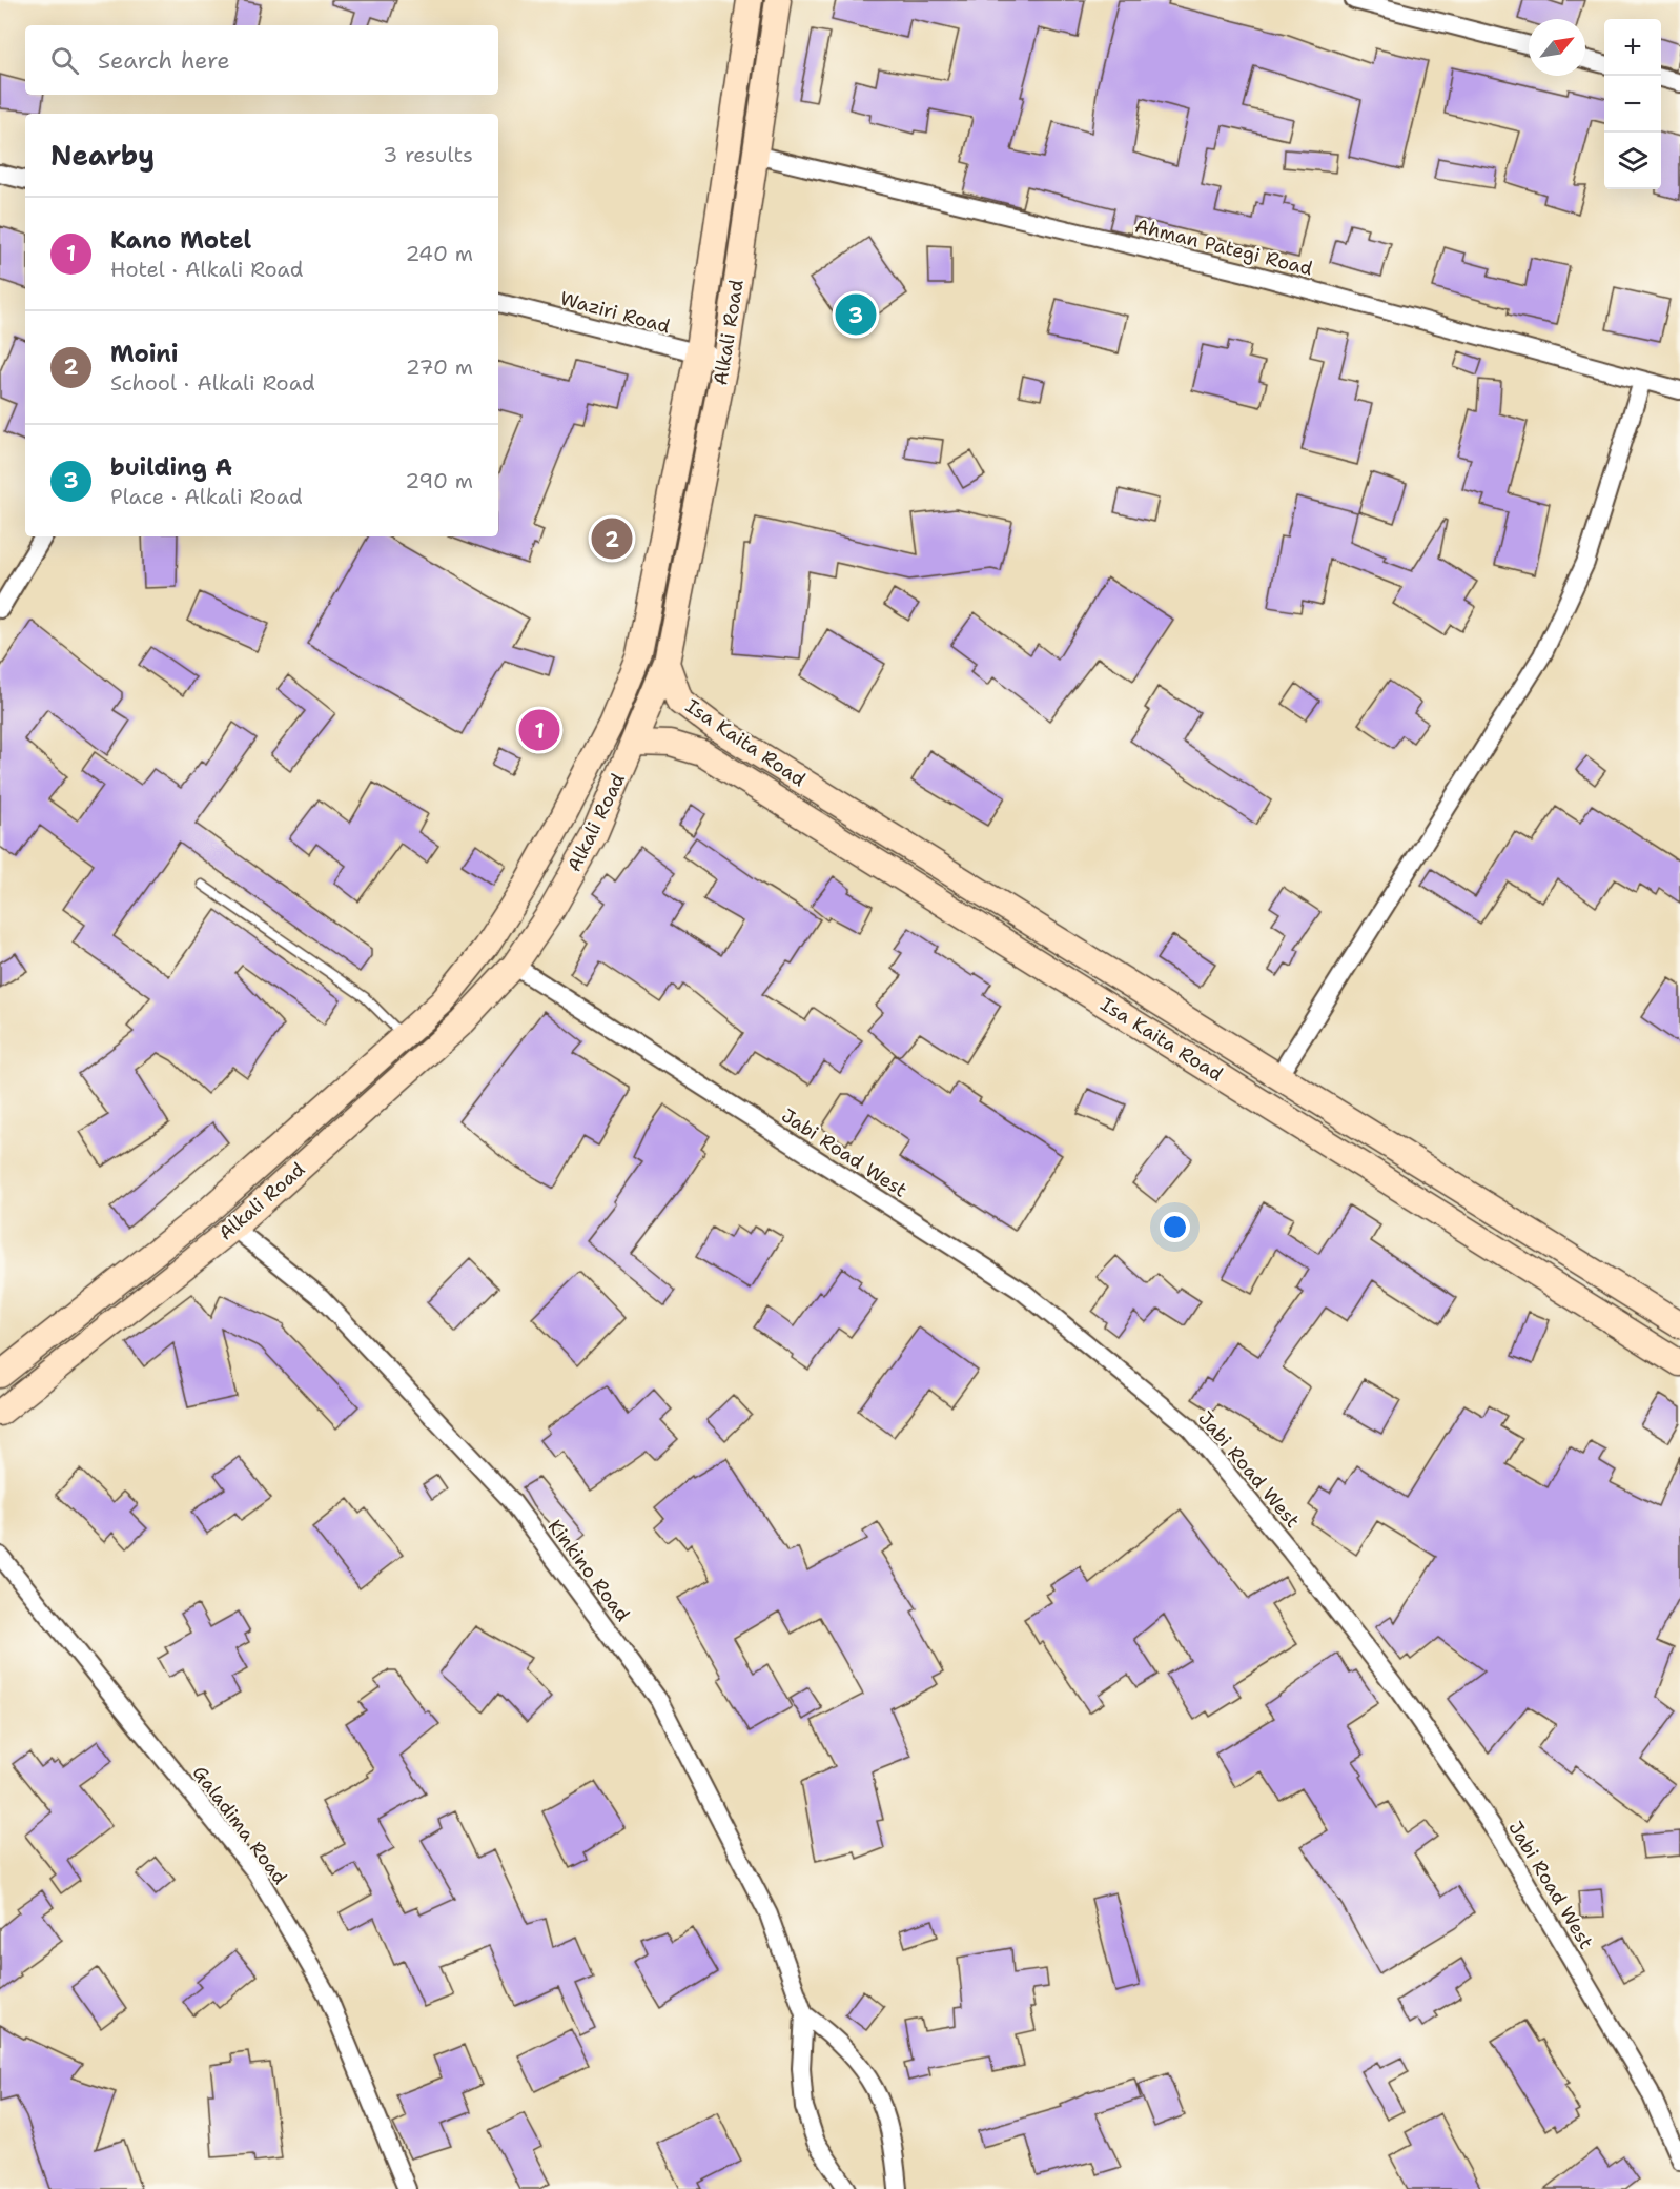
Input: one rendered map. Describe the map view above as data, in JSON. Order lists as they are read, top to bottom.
{
  "streets": {
    "main road": ["Alkali Road", "Isa Kaita Road"],
    "street": [
      "Ahman Pategi Road",
      "Waziri Road",
      "Jabi Road West",
      "Kinkino Road",
      "Galadima Road"
    ]
  },
  "crossings": [
    ["Ahman Pategi Road", "Alkali Road"],
    ["Waziri Road", "Alkali Road"],
    ["Alkali Road", "Isa Kaita Road"],
    ["Alkali Road", "Jabi Road West"],
    ["Alkali Road", "Kinkino Road"]
  ],
  "north": "top right",
  "page": {
    "map_buttons": ["+", "−"],
    "search": "Search here",
    "heading": ["Nearby", "3 results"],
    "list": [
      {
        "mark": "1",
        "name": "Kano Motel",
        "note": "Hotel · Alkali Road",
        "value": "240 m"
      },
      {
        "mark": "2",
        "name": "Moini",
        "note": "School · Alkali Road",
        "value": "270 m"
      },
      {
        "mark": "3",
        "name": "building A",
        "note": "Place · Alkali Road",
        "value": "290 m"
      }
    ],
    "pins": ["3", "2", "1"]
  }
}
